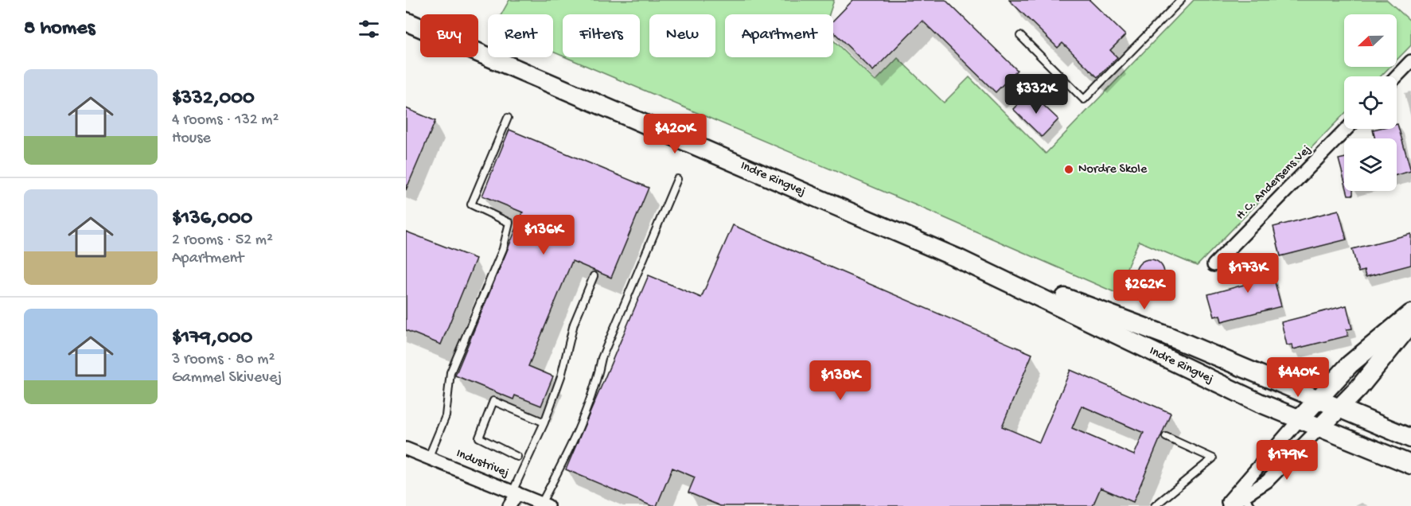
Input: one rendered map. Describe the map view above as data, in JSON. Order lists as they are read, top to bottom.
{
  "streets": {
    "street": ["Indre Ringvej", "H.C. Andersens Vej", "Industrivej"]
  },
  "places": ["Nordre Skole"],
  "north": "left",
  "page": {
    "heading": "8 homes",
    "chip": [
      "Buy",
      "Rent",
      "Filters",
      "New",
      "Apartment"
    ],
    "list": [
      {
        "name": "$332,000",
        "note": "4 rooms · 132 m² · House"
      },
      {
        "name": "$136,000",
        "note": "2 rooms · 52 m² · Apartment"
      },
      {
        "name": "$179,000",
        "note": "3 rooms · 80 m² · Gammel Skivevej"
      }
    ],
    "price": [
      "$332K",
      "$420K",
      "$136K",
      "$173K",
      "$262K",
      "$440K",
      "$138K",
      "$179K"
    ]
  }
}
